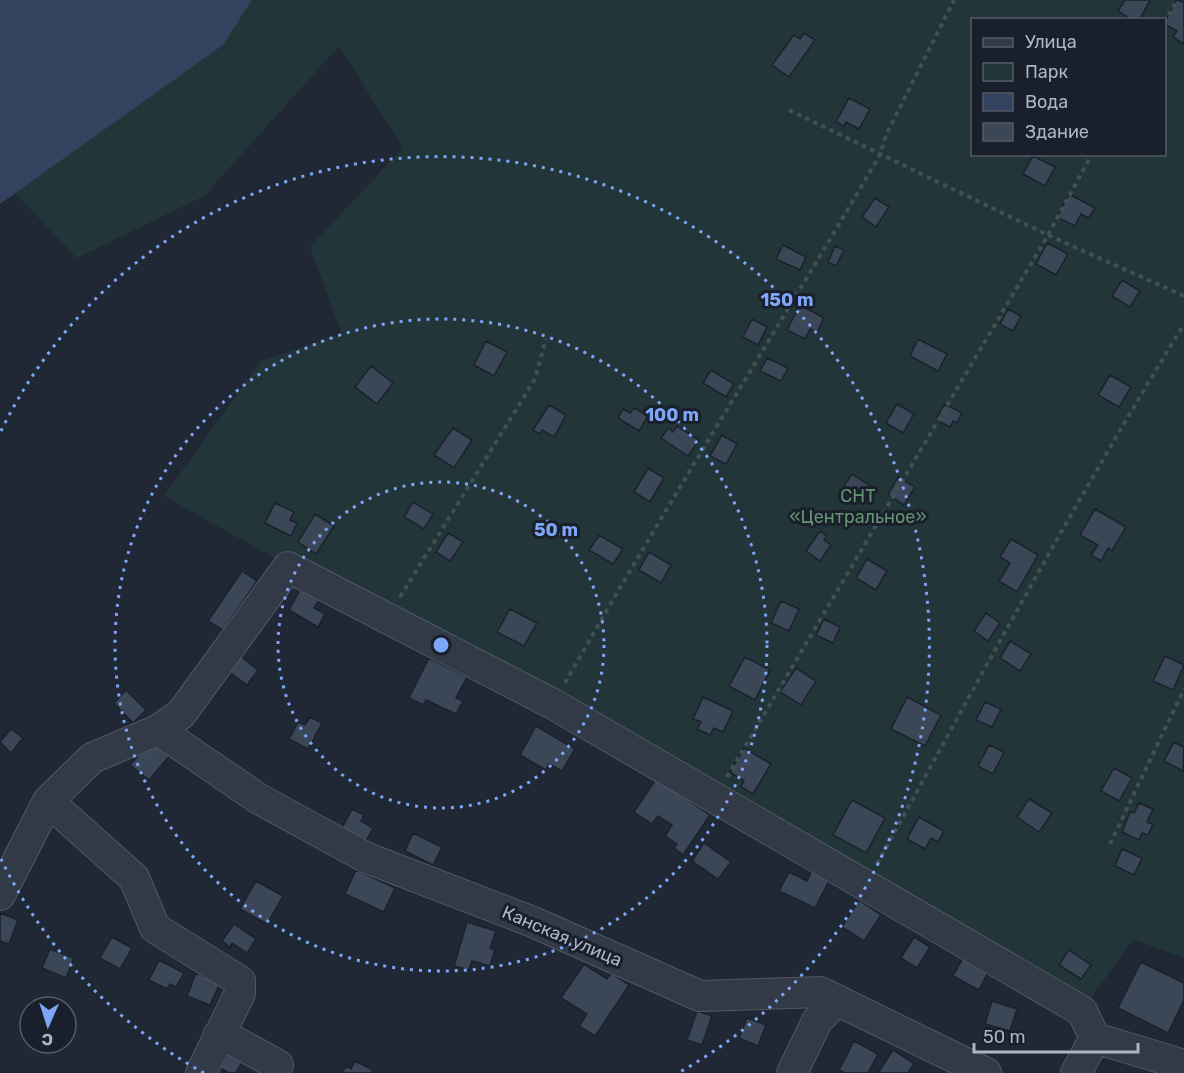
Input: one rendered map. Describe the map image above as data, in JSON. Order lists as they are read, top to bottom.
{
  "streets": {
    "street": ["Канская улица"]
  },
  "parks": ["СНТ «Центральное»"],
  "legend": [
    "Улица",
    "Парк",
    "Вода",
    "Здание"
  ],
  "scale_bar": "50 m",
  "north": "bottom",
  "rings": ["150 m", "100 m", "50 m"]
}
